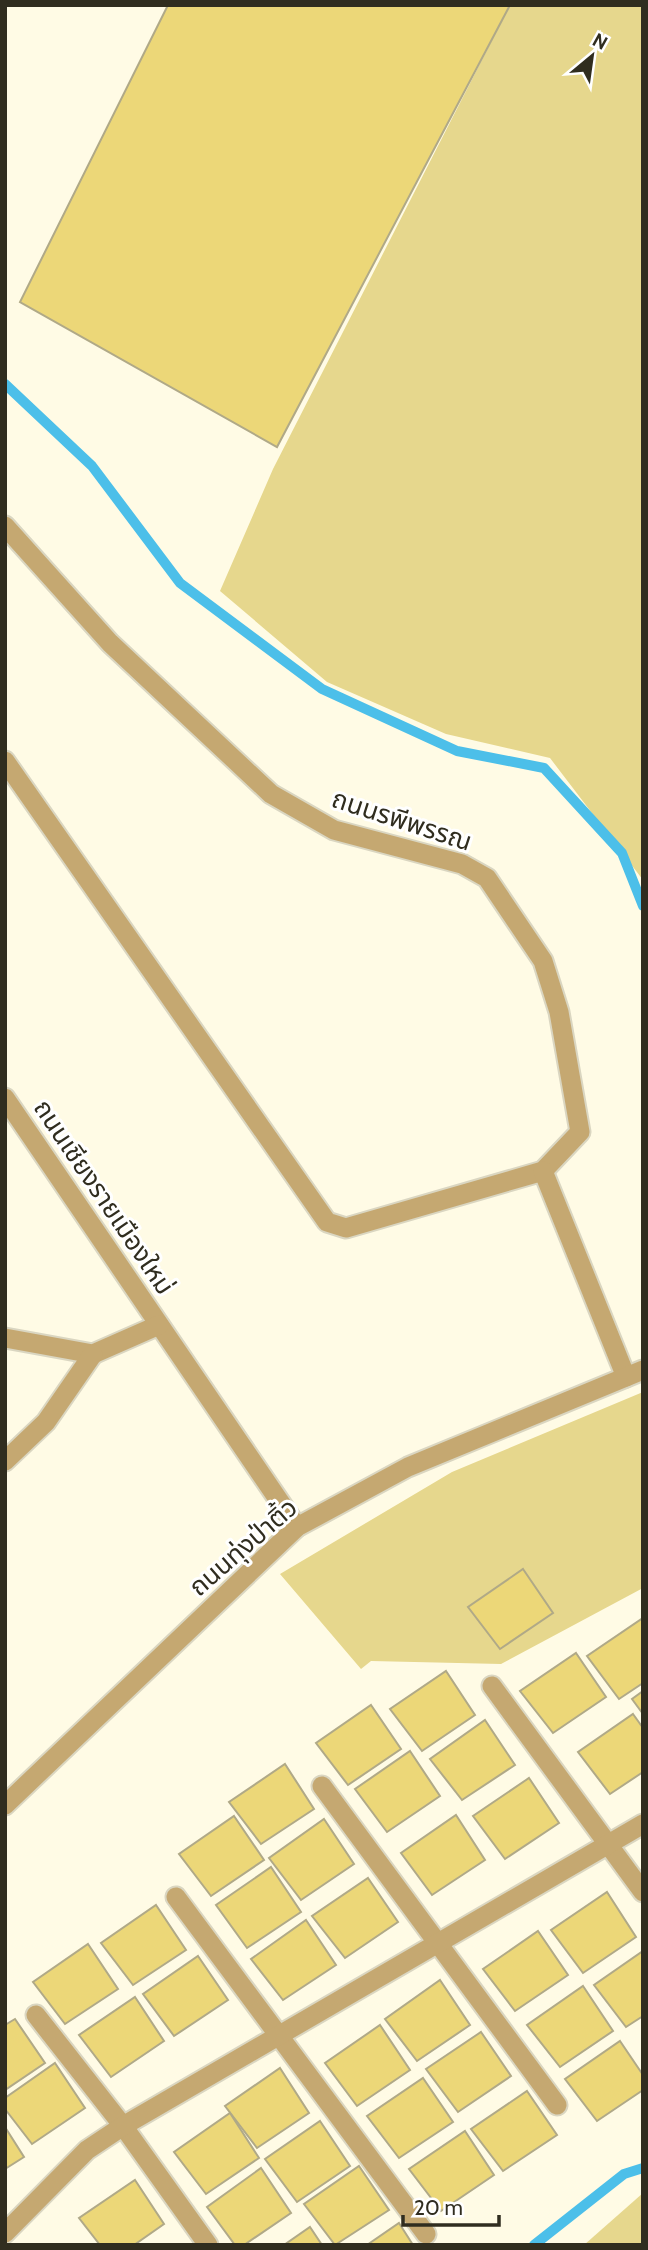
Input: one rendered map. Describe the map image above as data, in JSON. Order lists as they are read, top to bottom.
{
  "streets": {
    "street": ["ถนนรพีพรรณ", "ถนนเชียงรายเมืองใหม่", "ถนนทุ่งป่าติ้ว"]
  },
  "crossings": [
    ["ถนนเชียงรายเมืองใหม่", "ถนนทุ่งป่าติ้ว"]
  ],
  "scale_bar": "20 m",
  "north": "top right"
}
